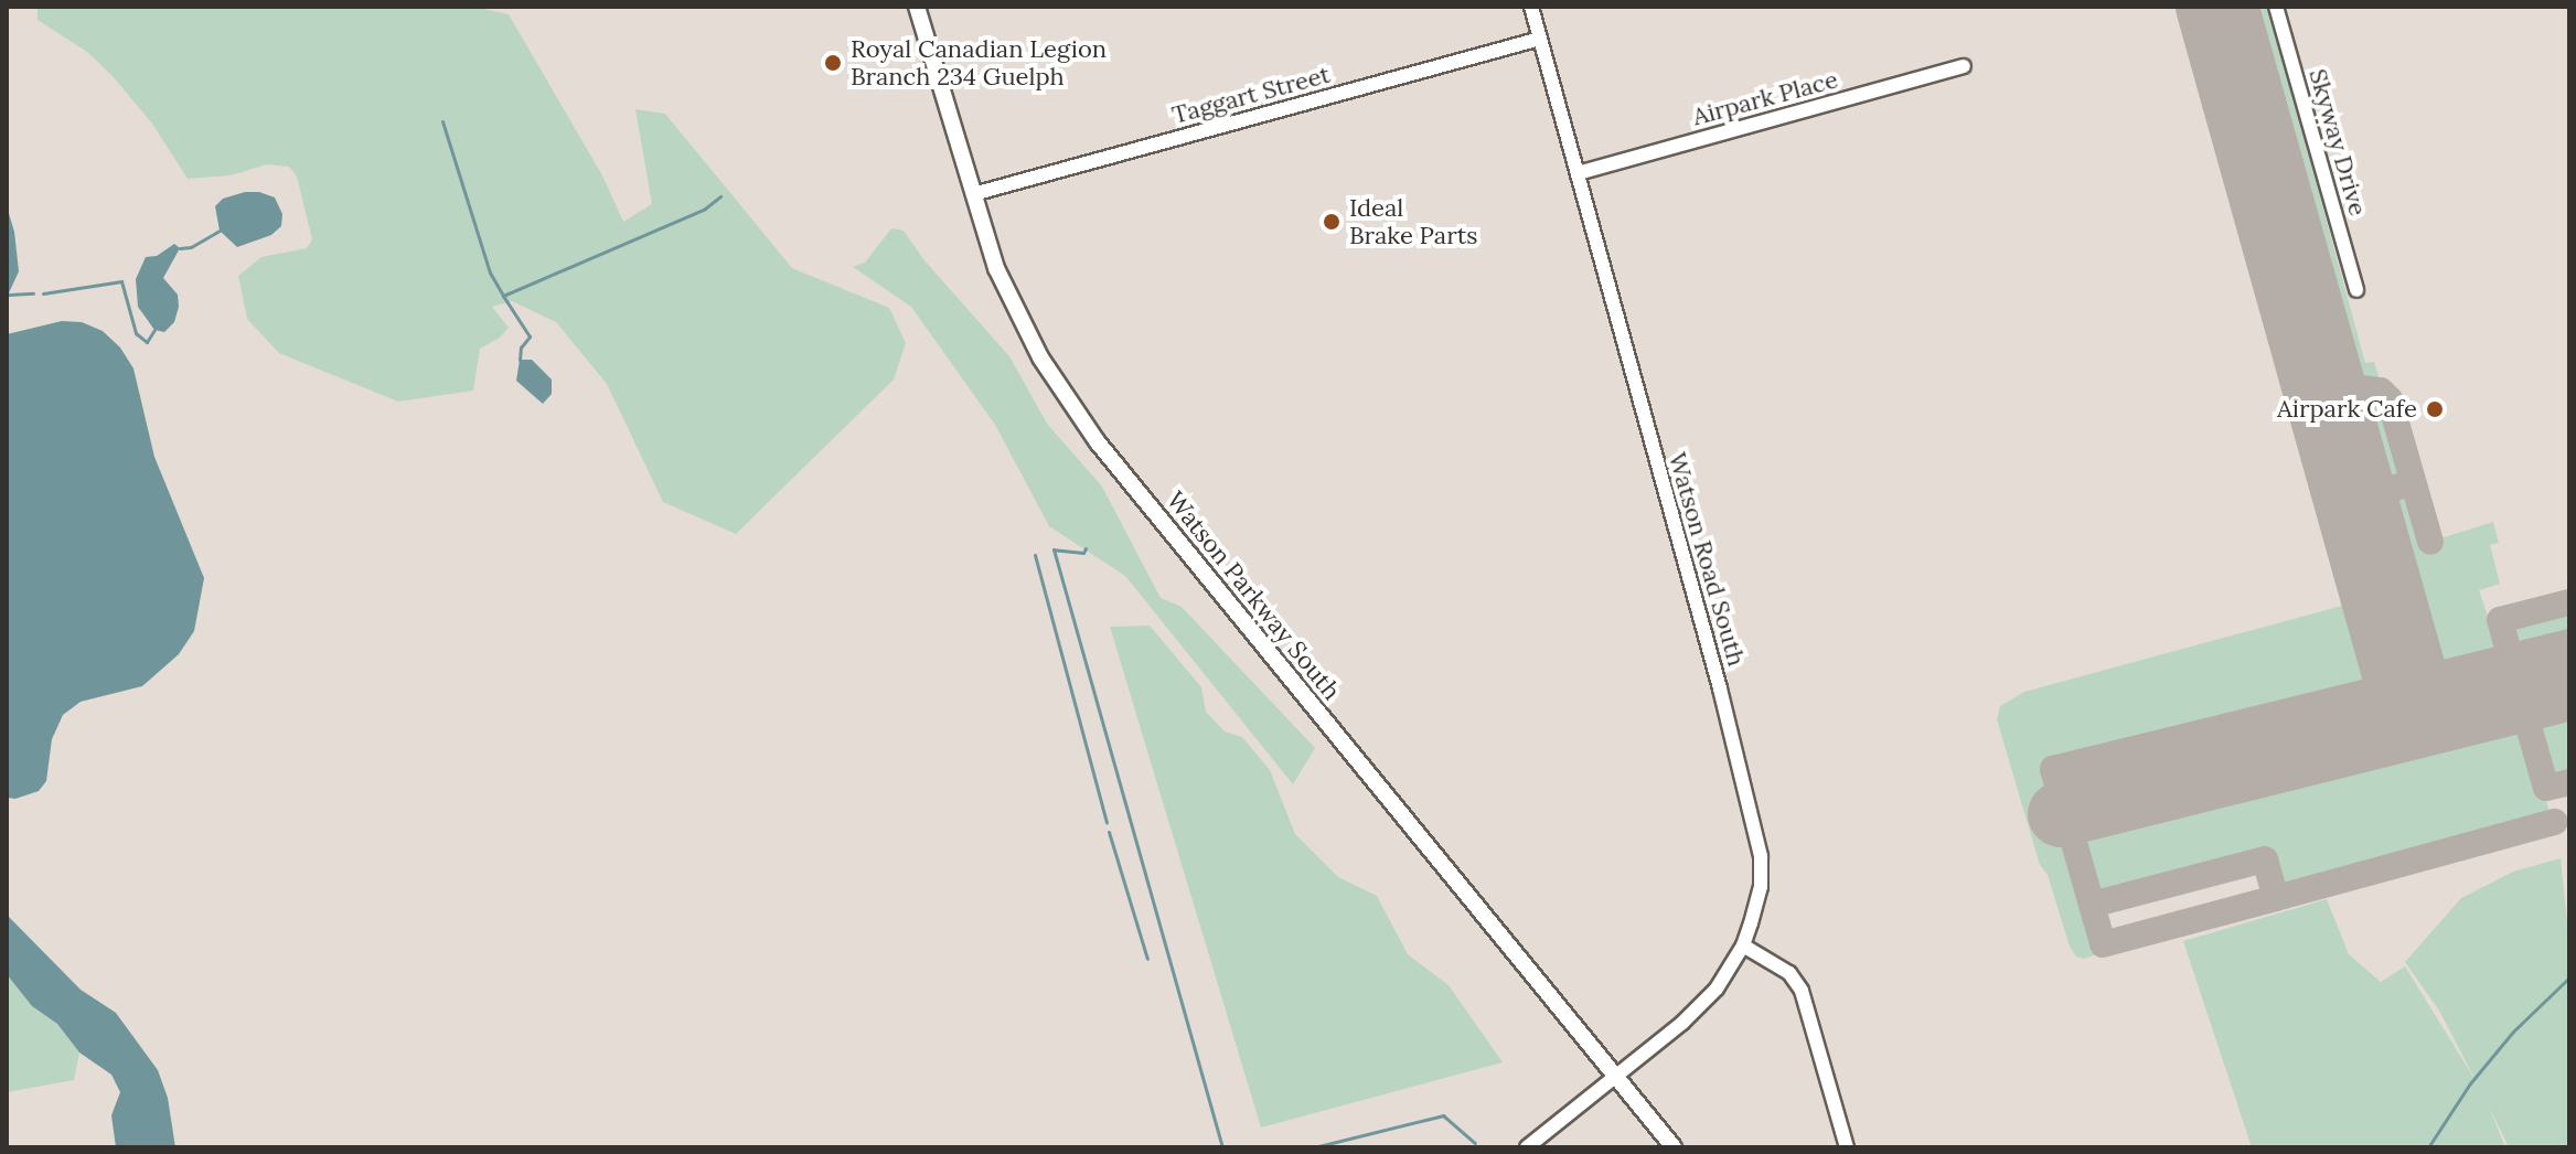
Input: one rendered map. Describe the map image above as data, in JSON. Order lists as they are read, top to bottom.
{
  "streets": {
    "main road": ["Watson Parkway South"],
    "street": [
      "Taggart Street",
      "Airpark Place",
      "Skyway Drive",
      "Watson Road South"
    ]
  },
  "crossings": [
    ["Taggart Street", "Watson Road South"],
    ["Taggart Street", "Watson Parkway South"],
    ["Airpark Place", "Watson Road South"],
    ["Watson Road South", "Watson Parkway South"]
  ],
  "places": ["Royal Canadian Legion Branch 234 Guelph", "Ideal Brake Parts", "Airpark Cafe"]
}
